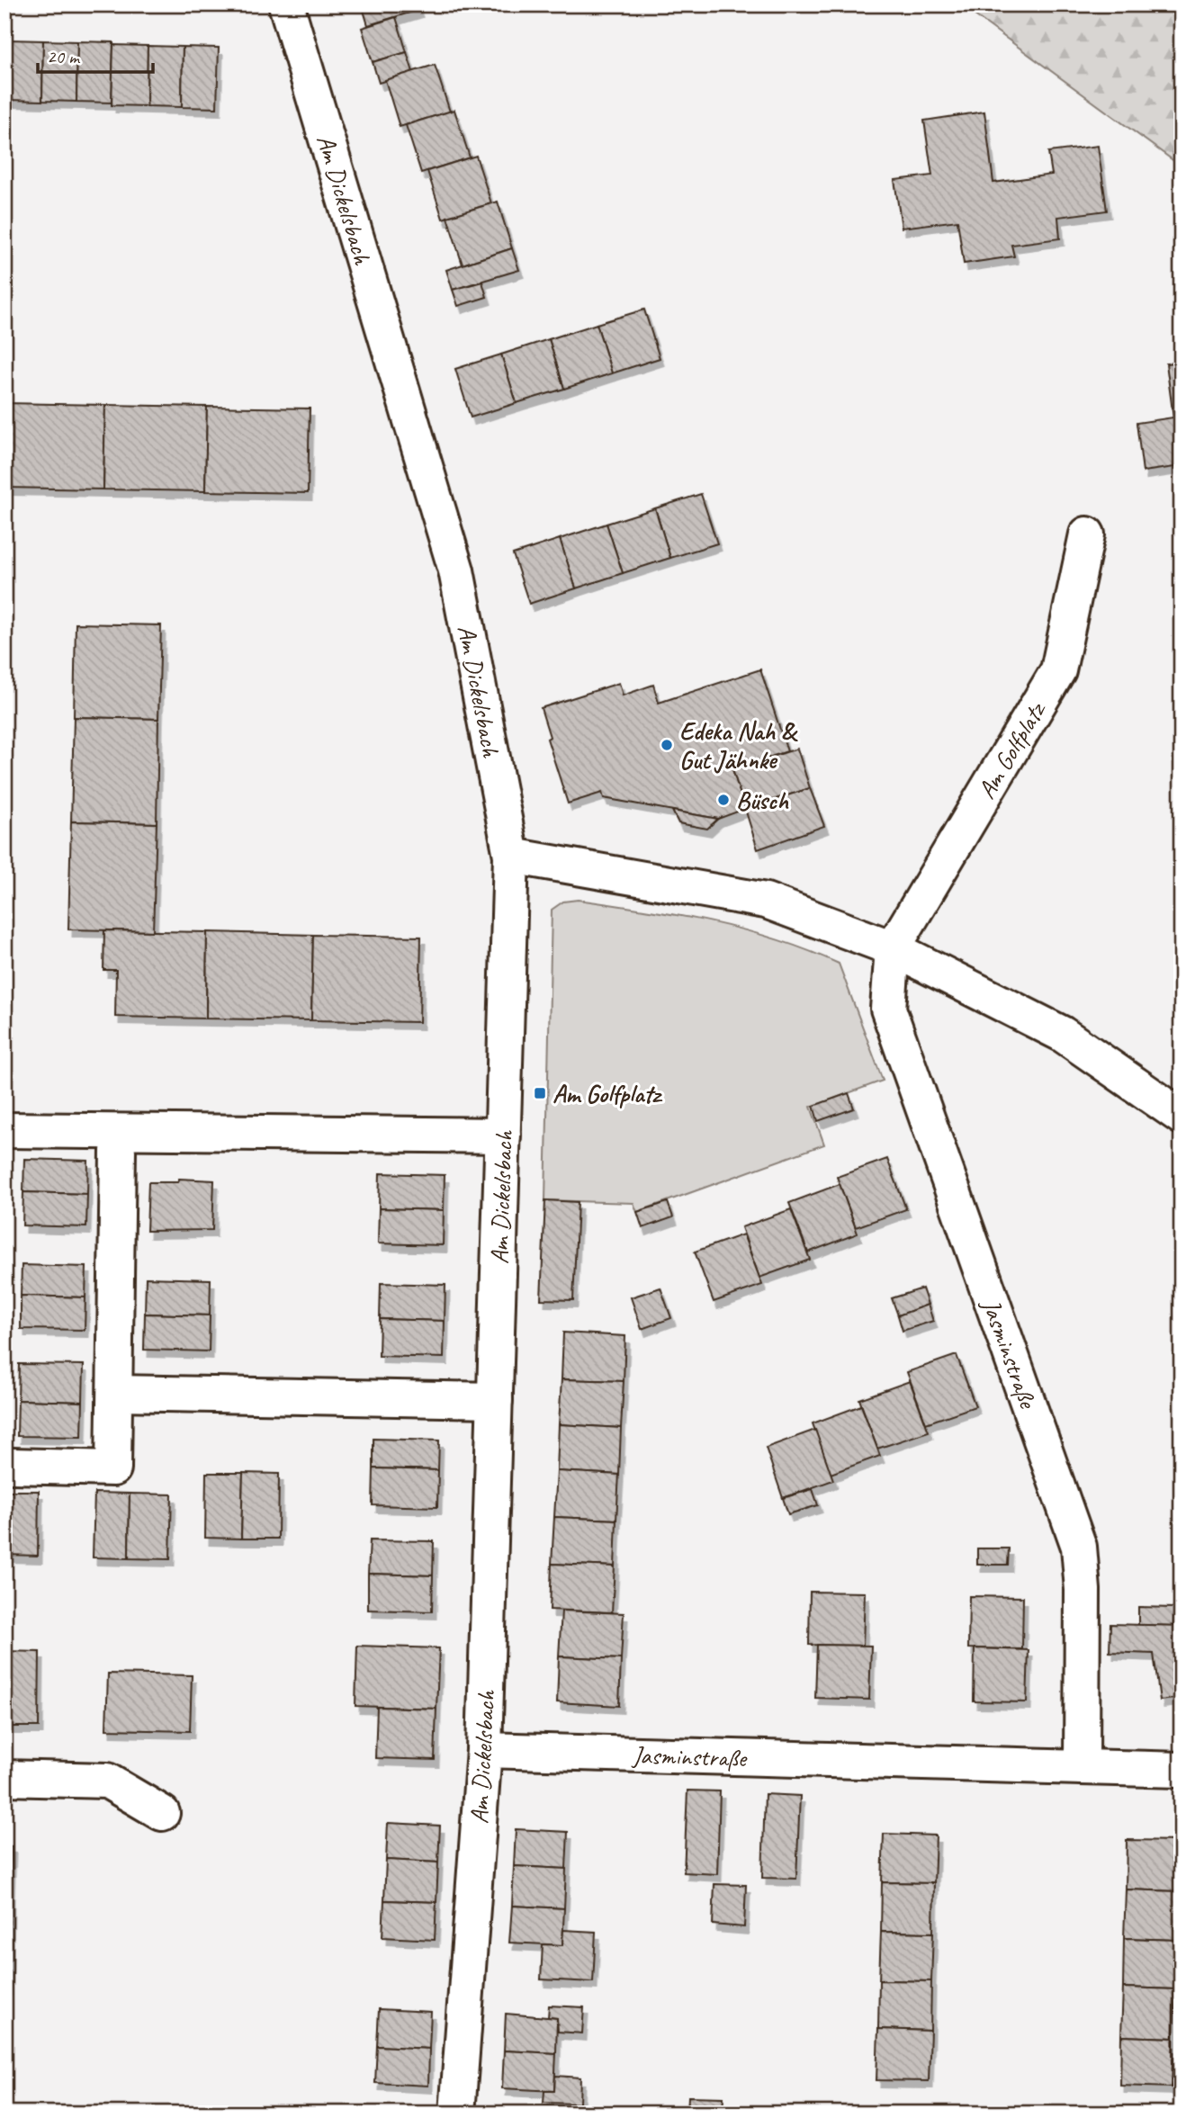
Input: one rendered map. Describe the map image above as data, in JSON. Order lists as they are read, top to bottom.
{
  "streets": {
    "street": ["Am Dickelsbach", "Am Golfplatz", "Jasminstraße"]
  },
  "crossings": [
    ["Am Dickelsbach", "Jasminstraße"],
    ["Am Golfplatz", "Jasminstraße"]
  ],
  "places": {
    "other": ["Edeka Nah & Gut Jähnke", "Büsch"],
    "transit": ["Am Golfplatz"]
  },
  "scale_bar": "20 m"
}
